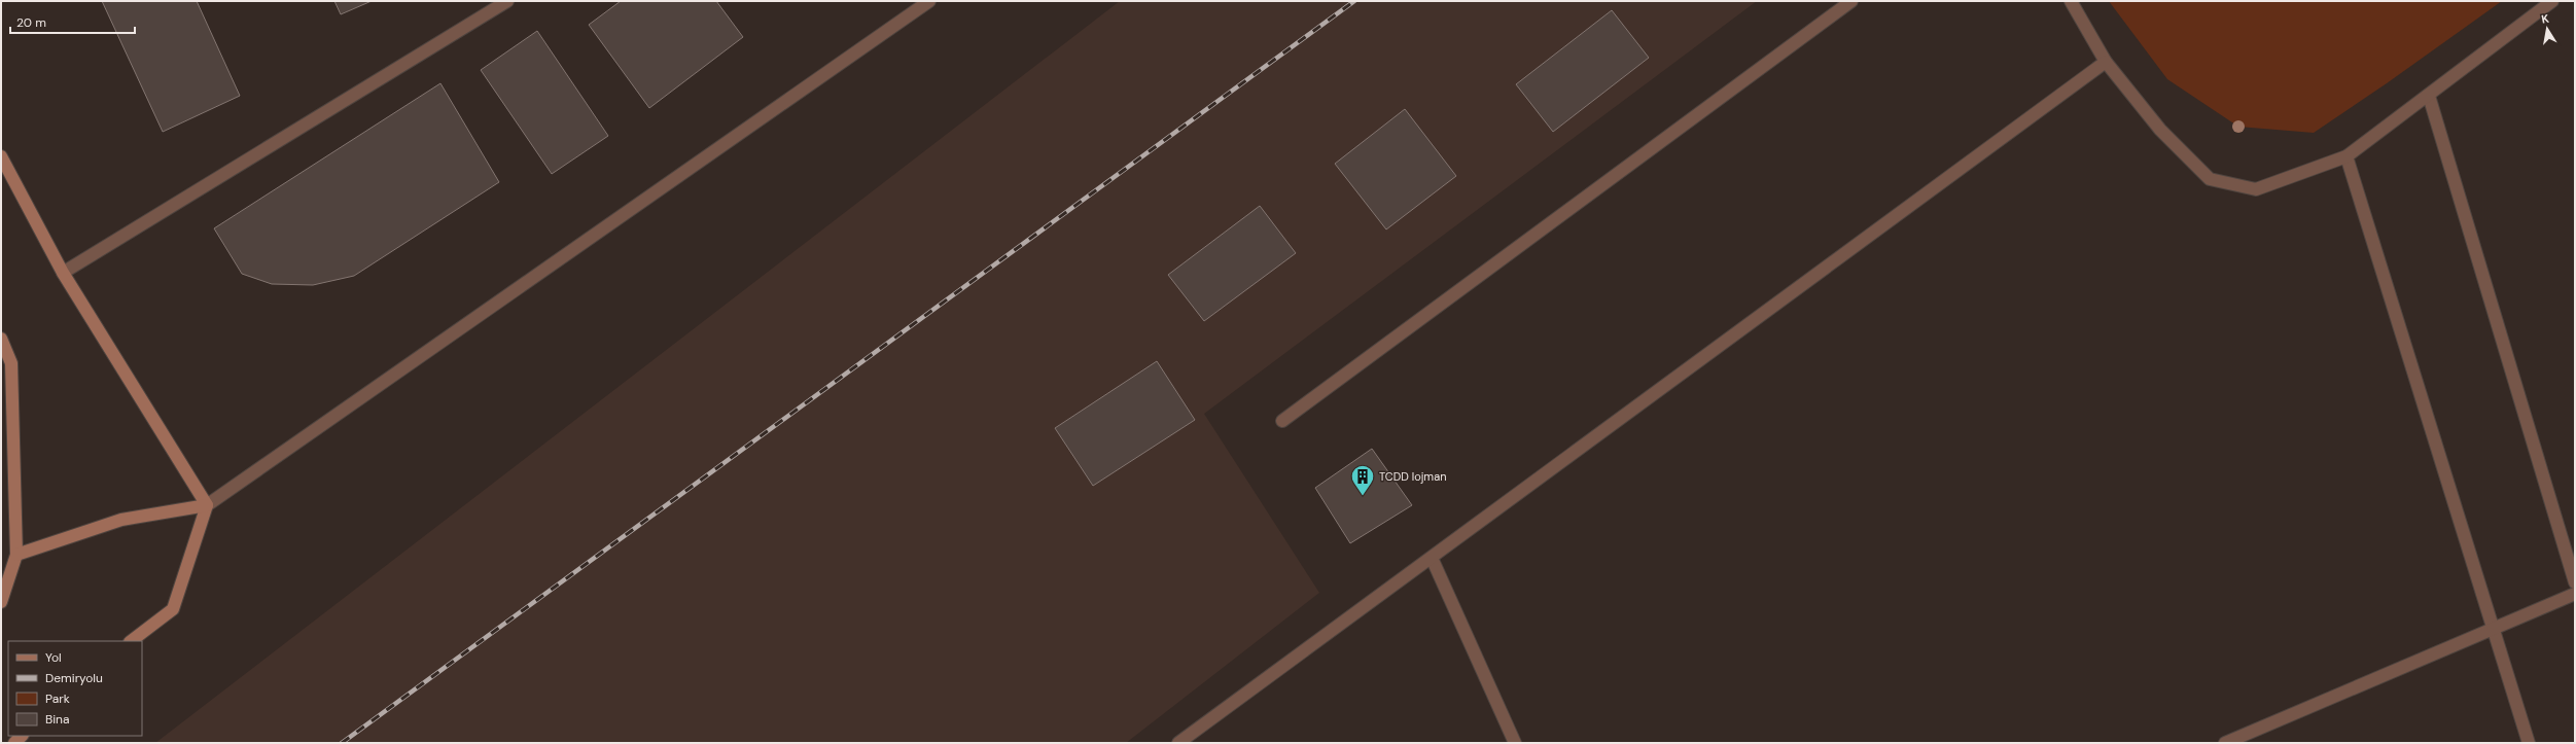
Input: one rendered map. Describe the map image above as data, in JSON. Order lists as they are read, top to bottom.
{
  "places": {
    "building": ["TCDD lojman"]
  },
  "legend": [
    "Yol",
    "Demiryolu",
    "Park",
    "Bina"
  ],
  "scale_bar": "20 m",
  "north": "top"
}
